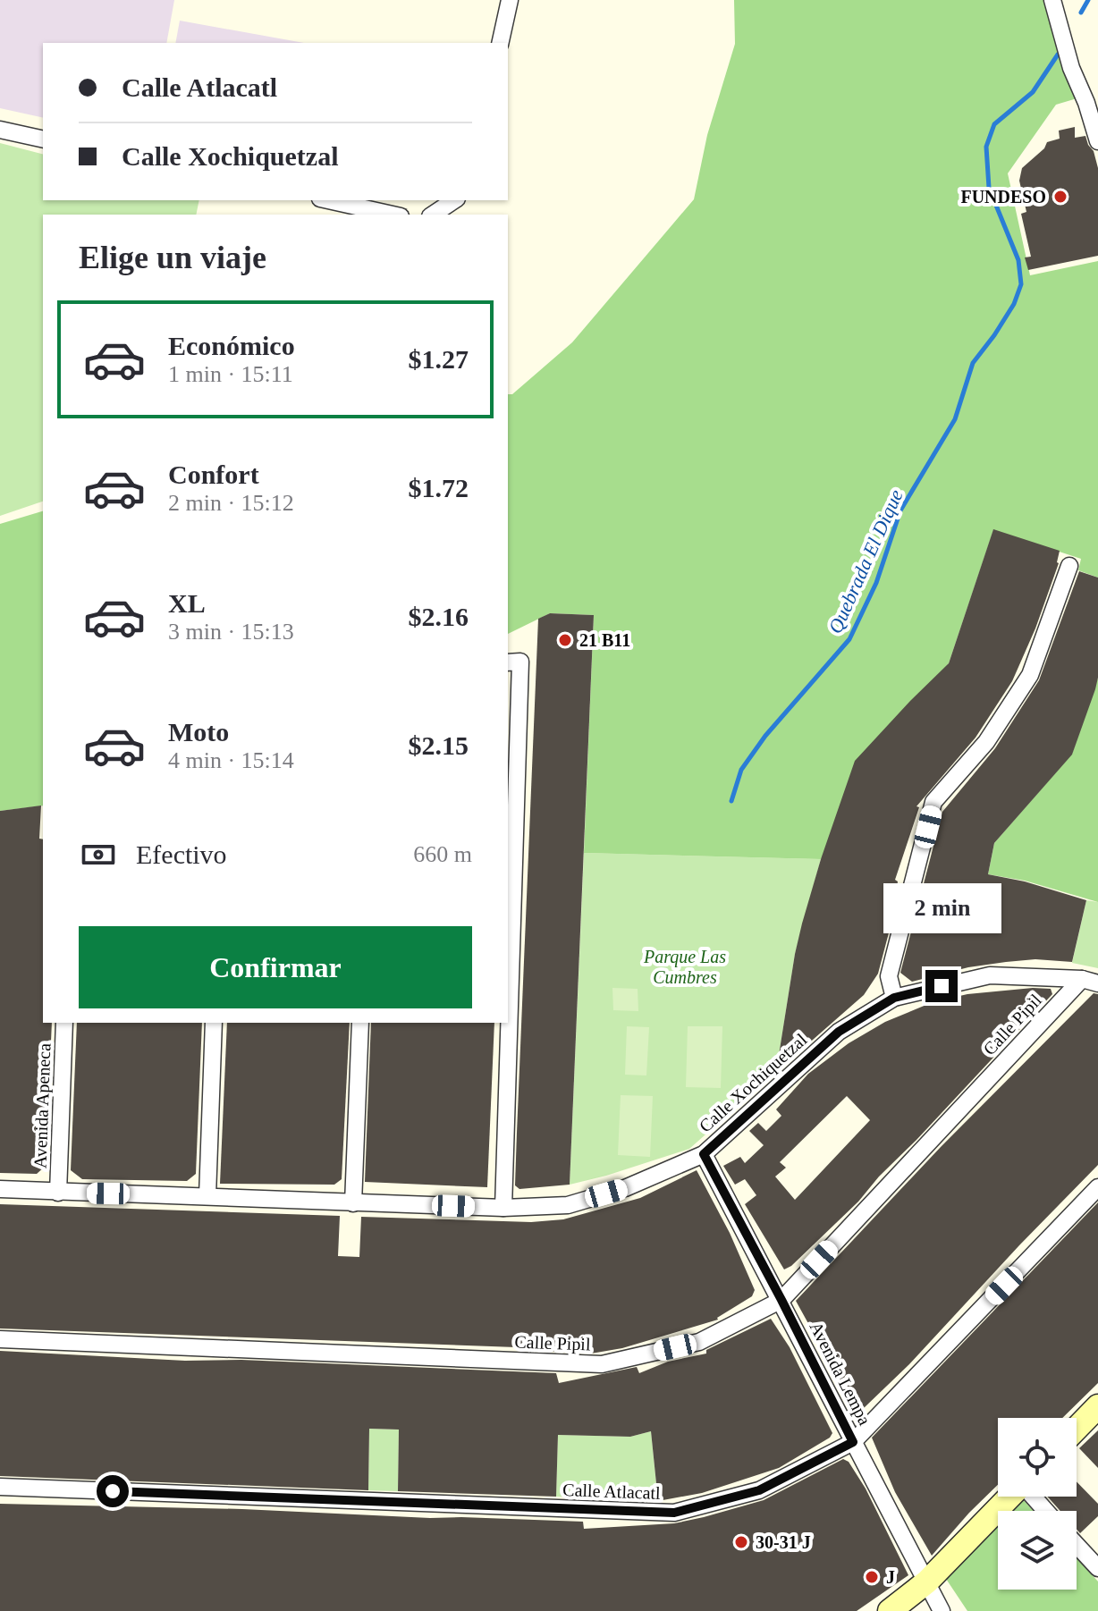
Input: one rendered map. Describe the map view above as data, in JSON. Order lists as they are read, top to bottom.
{
  "streets": {
    "street": [
      "Calle Pipil",
      "Calle Xochiquetzal",
      "Avenida Apeneca",
      "Avenida Lempa",
      "Calle Atlacatl"
    ]
  },
  "crossings": [
    ["Calle Pipil", "Calle Xochiquetzal"],
    ["Calle Pipil", "Avenida Lempa"],
    ["Calle Xochiquetzal", "Avenida Apeneca"],
    ["Calle Xochiquetzal", "Avenida Lempa"],
    ["Avenida Lempa", "Calle Atlacatl"]
  ],
  "water": ["Quebrada El Dique"],
  "parks": ["Parque Las Cumbres"],
  "places": [
    "FUNDESO",
    "21 B11",
    "30-31 J",
    "J"
  ],
  "page": {
    "banner": ["Calle Atlacatl", "Calle Xochiquetzal"],
    "heading": "Elige un viaje",
    "list": [
      {
        "name": "Económico",
        "note": "1 min · 15:11",
        "value": "$1.27"
      },
      {
        "name": "Confort",
        "note": "2 min · 15:12",
        "value": "$1.72"
      },
      {
        "name": "XL",
        "note": "3 min · 15:13",
        "value": "$2.16"
      },
      {
        "name": "Moto",
        "note": "4 min · 15:14",
        "value": "$2.15"
      }
    ],
    "pay": ["Efectivo", "660 m"],
    "bubble": "2 min",
    "buttons": "Confirmar"
  }
}
